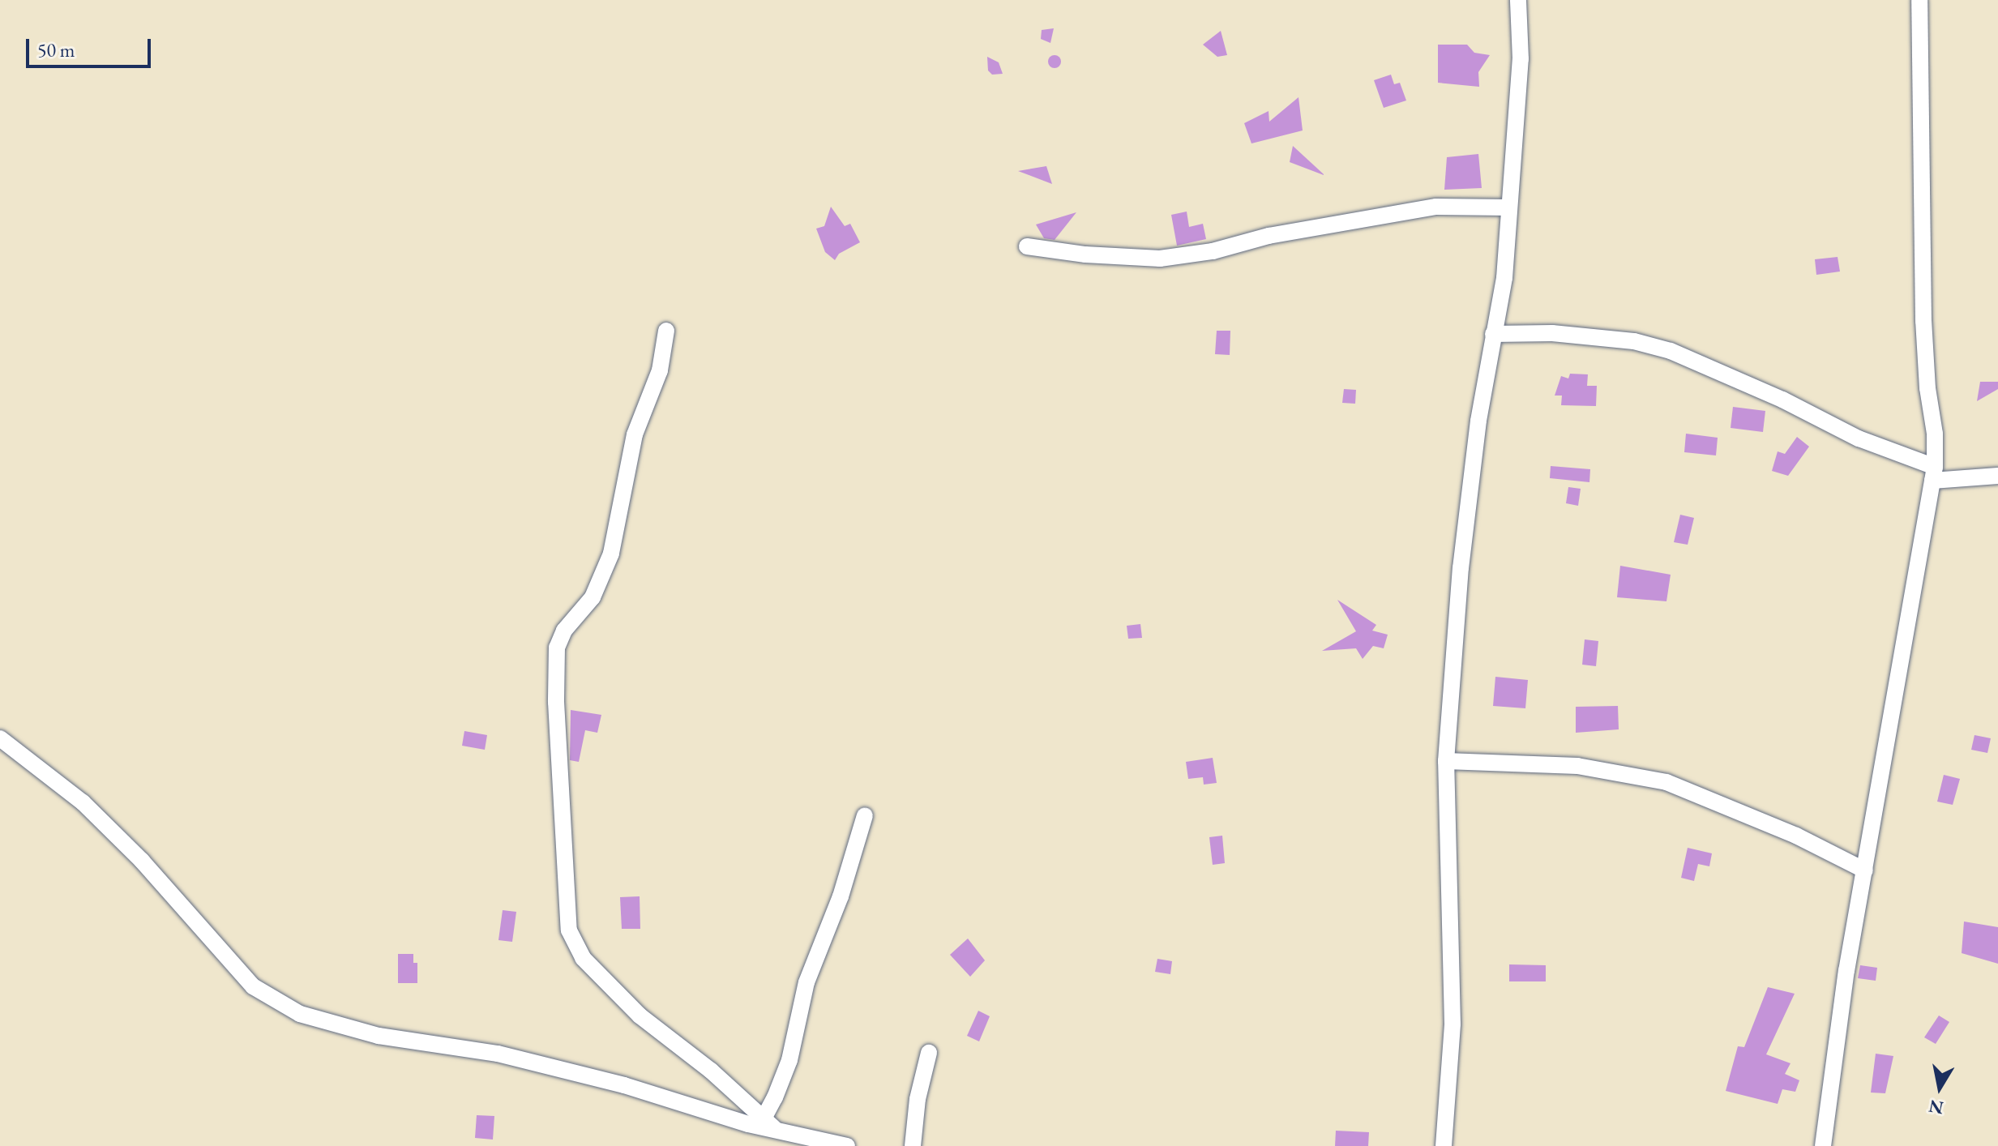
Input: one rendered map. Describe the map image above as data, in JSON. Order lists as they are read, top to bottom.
{
  "scale_bar": "50 m",
  "north": "bottom"
}
